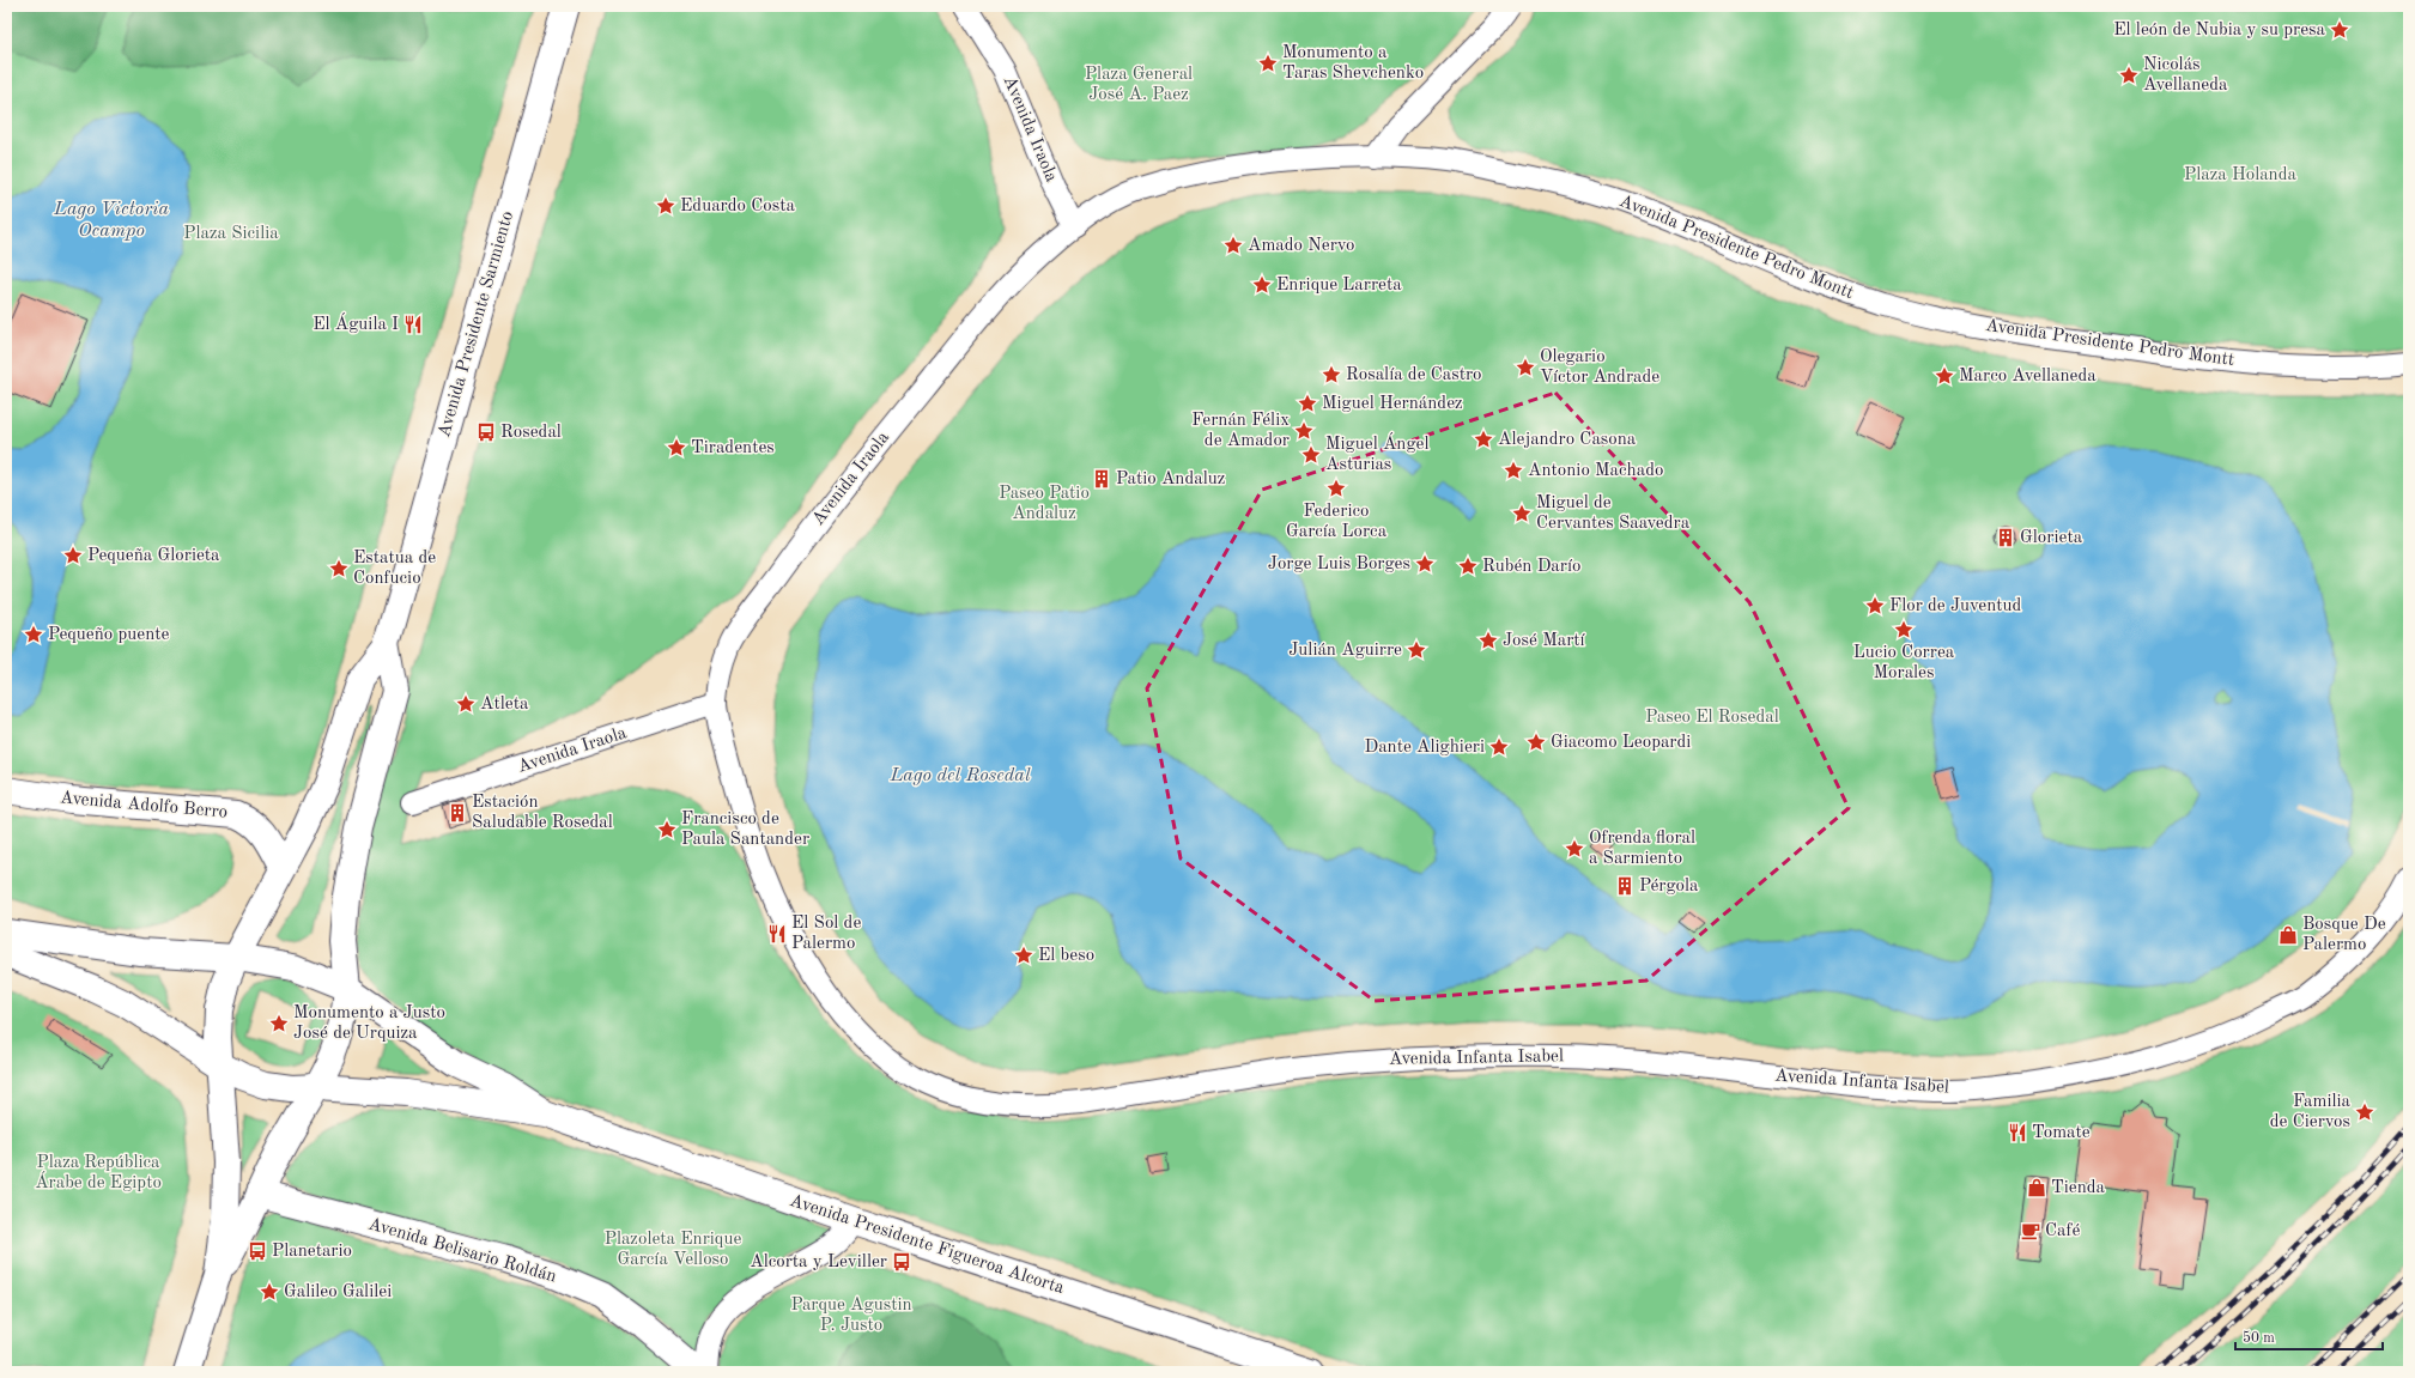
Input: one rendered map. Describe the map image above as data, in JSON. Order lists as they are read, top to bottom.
{
  "streets": {
    "main road": [
      "Avenida Presidente Sarmiento",
      "Avenida Adolfo Berro",
      "Avenida Presidente Figueroa Alcorta",
      "Avenida Belisario Roldán"
    ],
    "street": ["Avenida Iraola", "Avenida Presidente Pedro Montt", "Avenida Infanta Isabel"]
  },
  "crossings": [
    ["Avenida Iraola", "Avenida Presidente Pedro Montt"],
    ["Avenida Iraola", "Avenida Infanta Isabel"],
    ["Avenida Presidente Sarmiento", "Avenida Adolfo Berro"],
    ["Avenida Presidente Sarmiento", "Avenida Presidente Figueroa Alcorta"],
    ["Avenida Presidente Sarmiento", "Avenida Belisario Roldán"]
  ],
  "water": ["Lago Victoria Ocampo", "Lago del Rosedal"],
  "parks": [
    "Plaza General José A. Paez",
    "Plaza Holanda",
    "Plaza Sicilia",
    "Paseo Patio Andaluz",
    "Paseo El Rosedal",
    "Plaza República Árabe de Egipto",
    "Plazoleta Enrique García Velloso",
    "Parque Agustin P. Justo"
  ],
  "places": {
    "place": [
      "El león de Nubia y su presa",
      "Monumento a Taras Shevchenko",
      "Nicolás Avellaneda",
      "Eduardo Costa",
      "Amado Nervo",
      "Enrique Larreta",
      "Olegario Víctor Andrade",
      "Rosalía de Castro",
      "Marco Avellaneda",
      "Miguel Hernández",
      "Fernán Félix de Amador",
      "Alejandro Casona",
      "Tiradentes",
      "Miguel Ángel Asturias",
      "Antonio Machado",
      "Federico García Lorca",
      "Miguel de Cervantes Saavedra",
      "Pequeña Glorieta",
      "Jorge Luis Borges",
      "Rubén Darío",
      "Estatua de Confucio",
      "Flor de Juventud",
      "Lucio Correa Morales",
      "Pequeño puente",
      "José Martí",
      "Julián Aguirre",
      "Atleta",
      "Giacomo Leopardi",
      "Dante Alighieri",
      "Francisco de Paula Santander",
      "Ofrenda floral a Sarmiento",
      "El beso",
      "Monumento a Justo José de Urquiza",
      "Familia de Ciervos",
      "Galileo Galilei"
    ],
    "restaurant": ["El Águila I", "El Sol de Palermo", "Tomate"],
    "bus stop": ["Rosedal", "Planetario", "Alcorta y Leviller"],
    "building": [
      "Patio Andaluz",
      "Glorieta",
      "Estación Saludable Rosedal",
      "Pérgola"
    ],
    "shop": ["Bosque De Palermo", "Tienda"],
    "cafe": ["Café"]
  },
  "scale_bar": "50 m"
}
